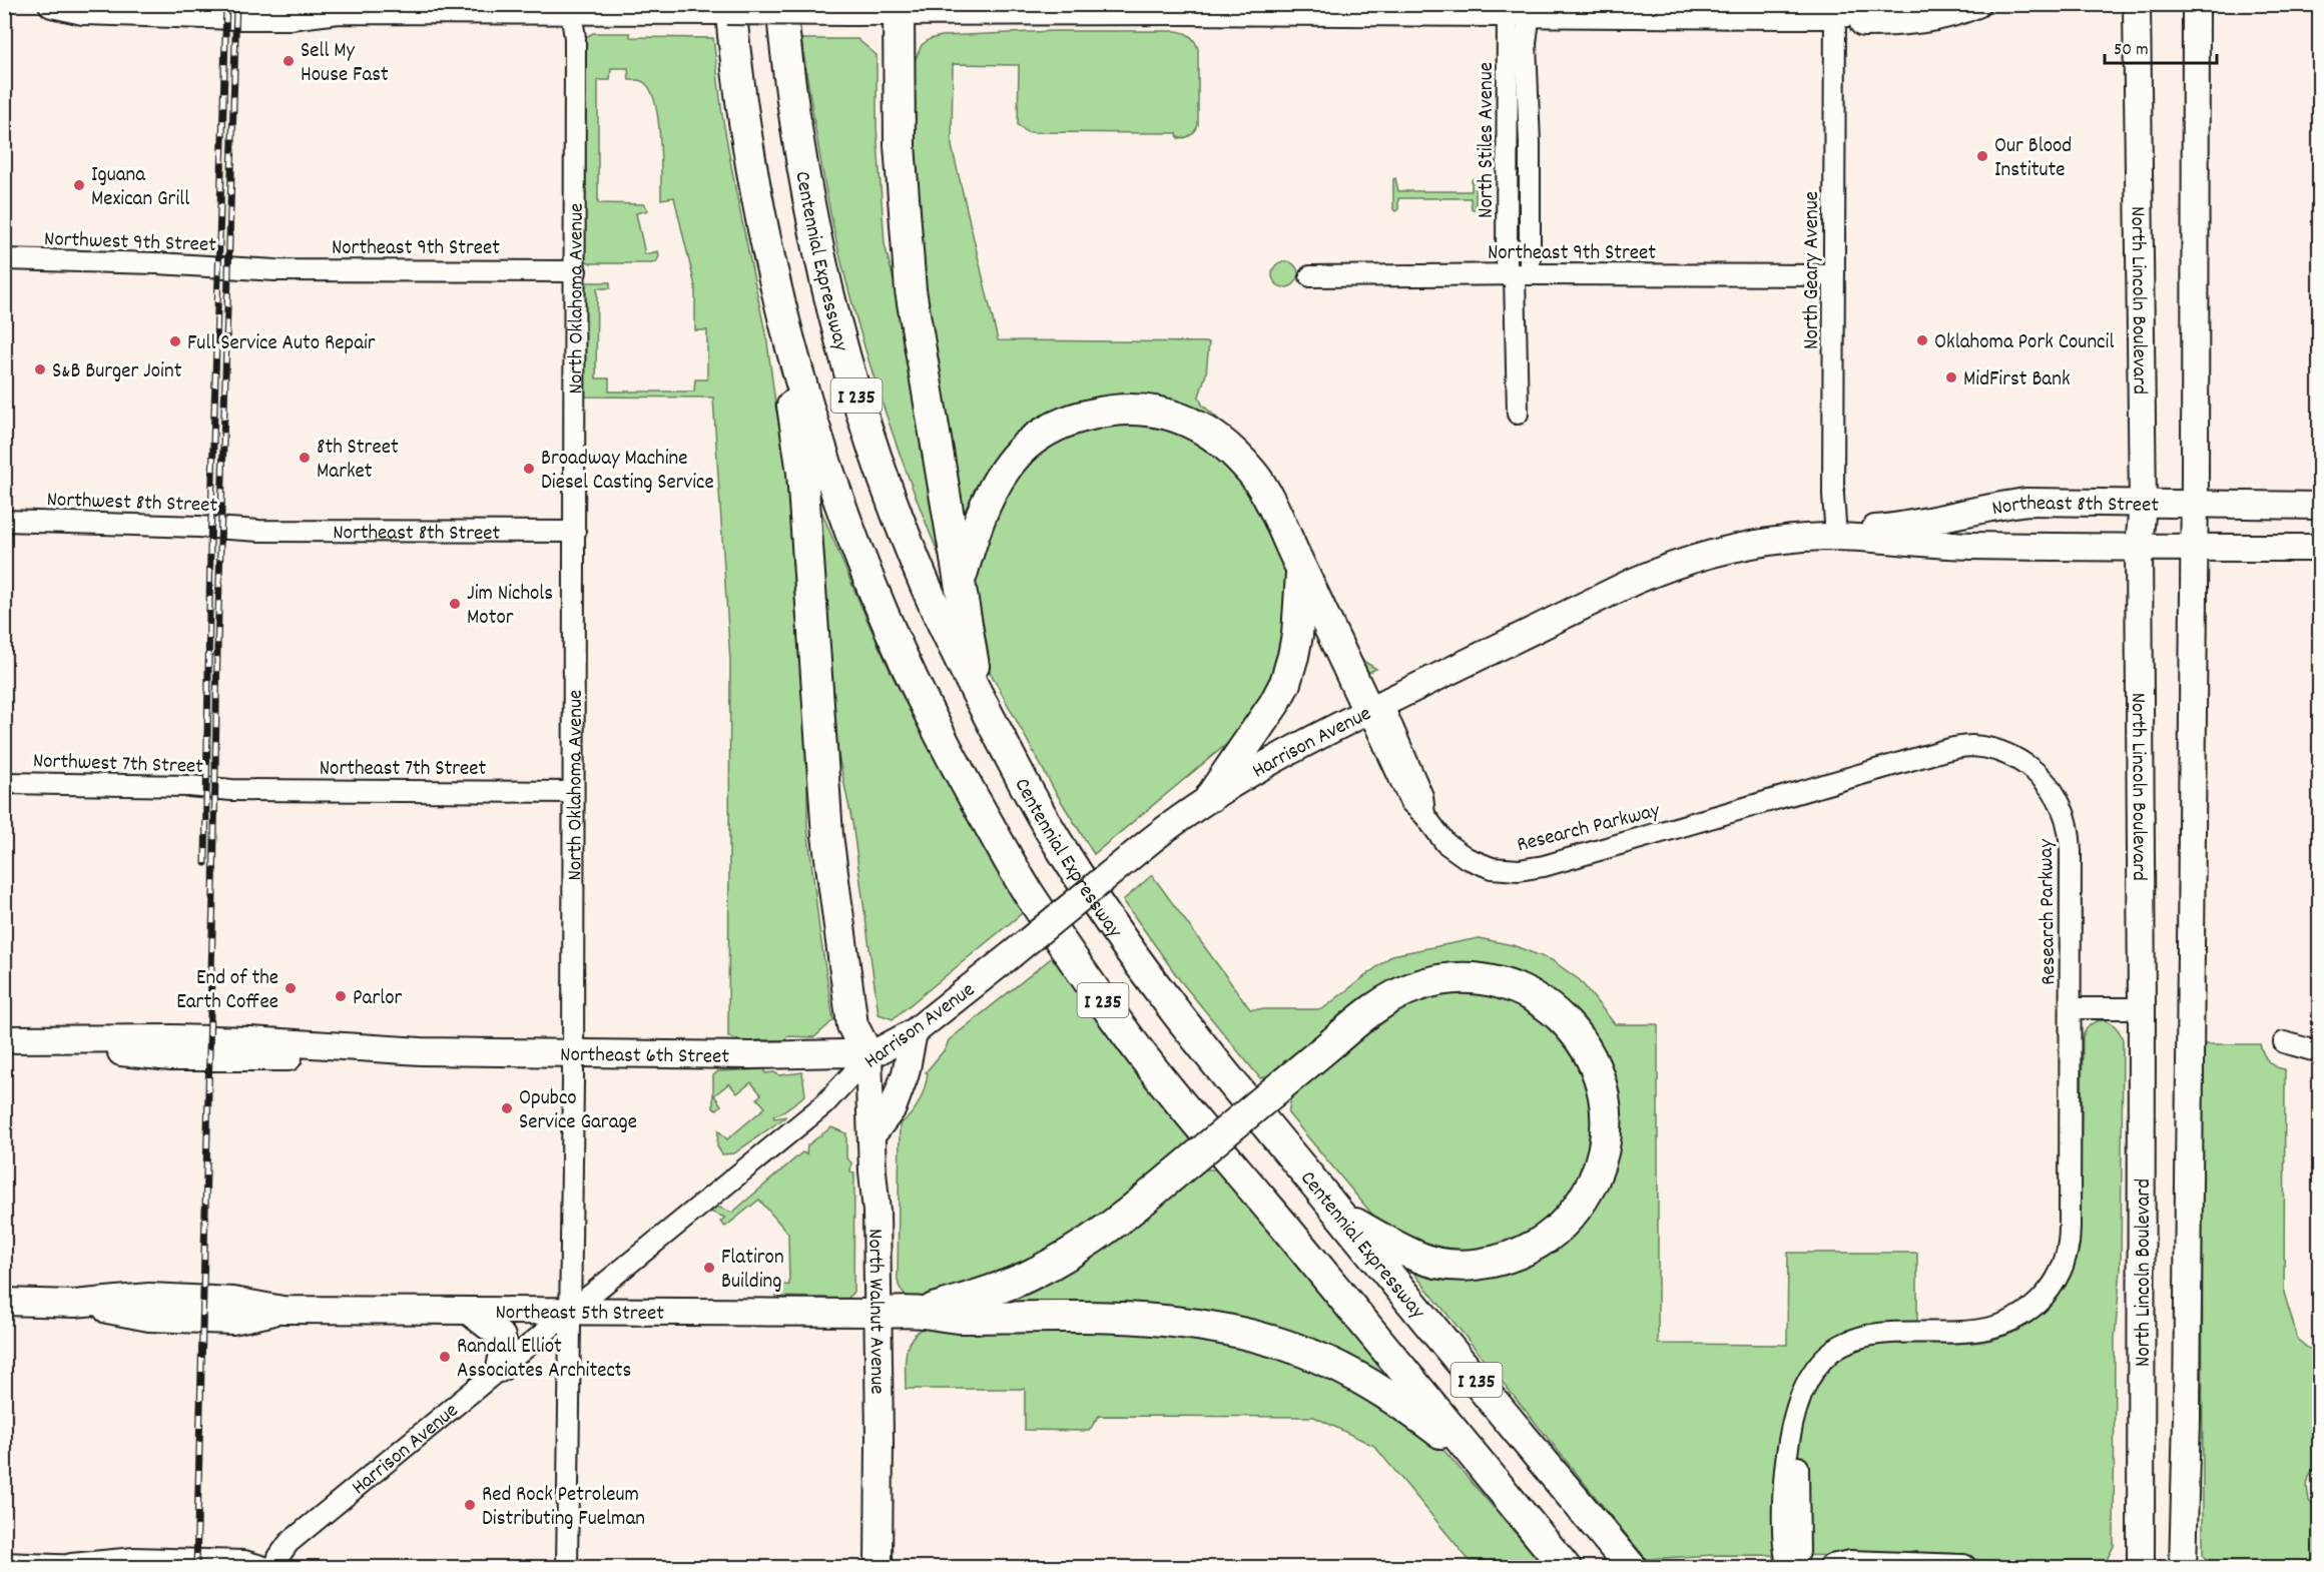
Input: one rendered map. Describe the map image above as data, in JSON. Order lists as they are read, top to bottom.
{
  "streets": {
    "highway": ["Centennial Expressway", "I 235"],
    "main road": [
      "North Lincoln Boulevard",
      "Northeast 8th Street",
      "Harrison Avenue",
      "Northeast 6th Street",
      "Northeast 5th Street",
      "North Walnut Avenue"
    ],
    "street": [
      "North Stiles Avenue",
      "Northwest 9th Street",
      "Northeast 9th Street",
      "North Geary Avenue",
      "North Oklahoma Avenue",
      "Northwest 8th Street",
      "Northwest 7th Street",
      "Northeast 7th Street",
      "Research Parkway"
    ]
  },
  "crossings": [
    ["North Stiles Avenue", "Northeast 9th Street"],
    ["Northwest 9th Street", "Northeast 9th Street"],
    ["Northeast 9th Street", "North Geary Avenue"],
    ["Northeast 9th Street", "North Oklahoma Avenue"],
    ["North Geary Avenue", "Northeast 8th Street"],
    ["North Oklahoma Avenue", "Northeast 8th Street"],
    ["North Oklahoma Avenue", "Harrison Avenue"],
    ["North Oklahoma Avenue", "Northeast 7th Street"],
    ["North Oklahoma Avenue", "Northeast 6th Street"],
    ["North Oklahoma Avenue", "Northeast 5th Street"],
    ["North Lincoln Boulevard", "Northeast 8th Street"],
    ["Northwest 8th Street", "Northeast 8th Street"],
    ["Northeast 8th Street", "Harrison Avenue"],
    ["Harrison Avenue", "Research Parkway"],
    ["Harrison Avenue", "Northeast 6th Street"],
    ["Harrison Avenue", "Northeast 5th Street"],
    ["Harrison Avenue", "North Walnut Avenue"],
    ["Northwest 7th Street", "Northeast 7th Street"],
    ["Northeast 6th Street", "North Walnut Avenue"],
    ["Northeast 5th Street", "North Walnut Avenue"]
  ],
  "places": [
    "Sell My House Fast",
    "Our Blood Institute",
    "Iguana Mexican Grill",
    "Oklahoma Pork Council",
    "Full Service Auto Repair",
    "S&B Burger Joint",
    "MidFirst Bank",
    "8th Street Market",
    "Broadway Machine Diesel Casting Service",
    "Jim Nichols Motor",
    "End of the Earth Coffee",
    "Parlor",
    "Opubco Service Garage",
    "Flatiron Building",
    "Randall Elliot Associates Architects",
    "Red Rock Petroleum Distributing Fuelman"
  ],
  "scale_bar": "50 m"
}
